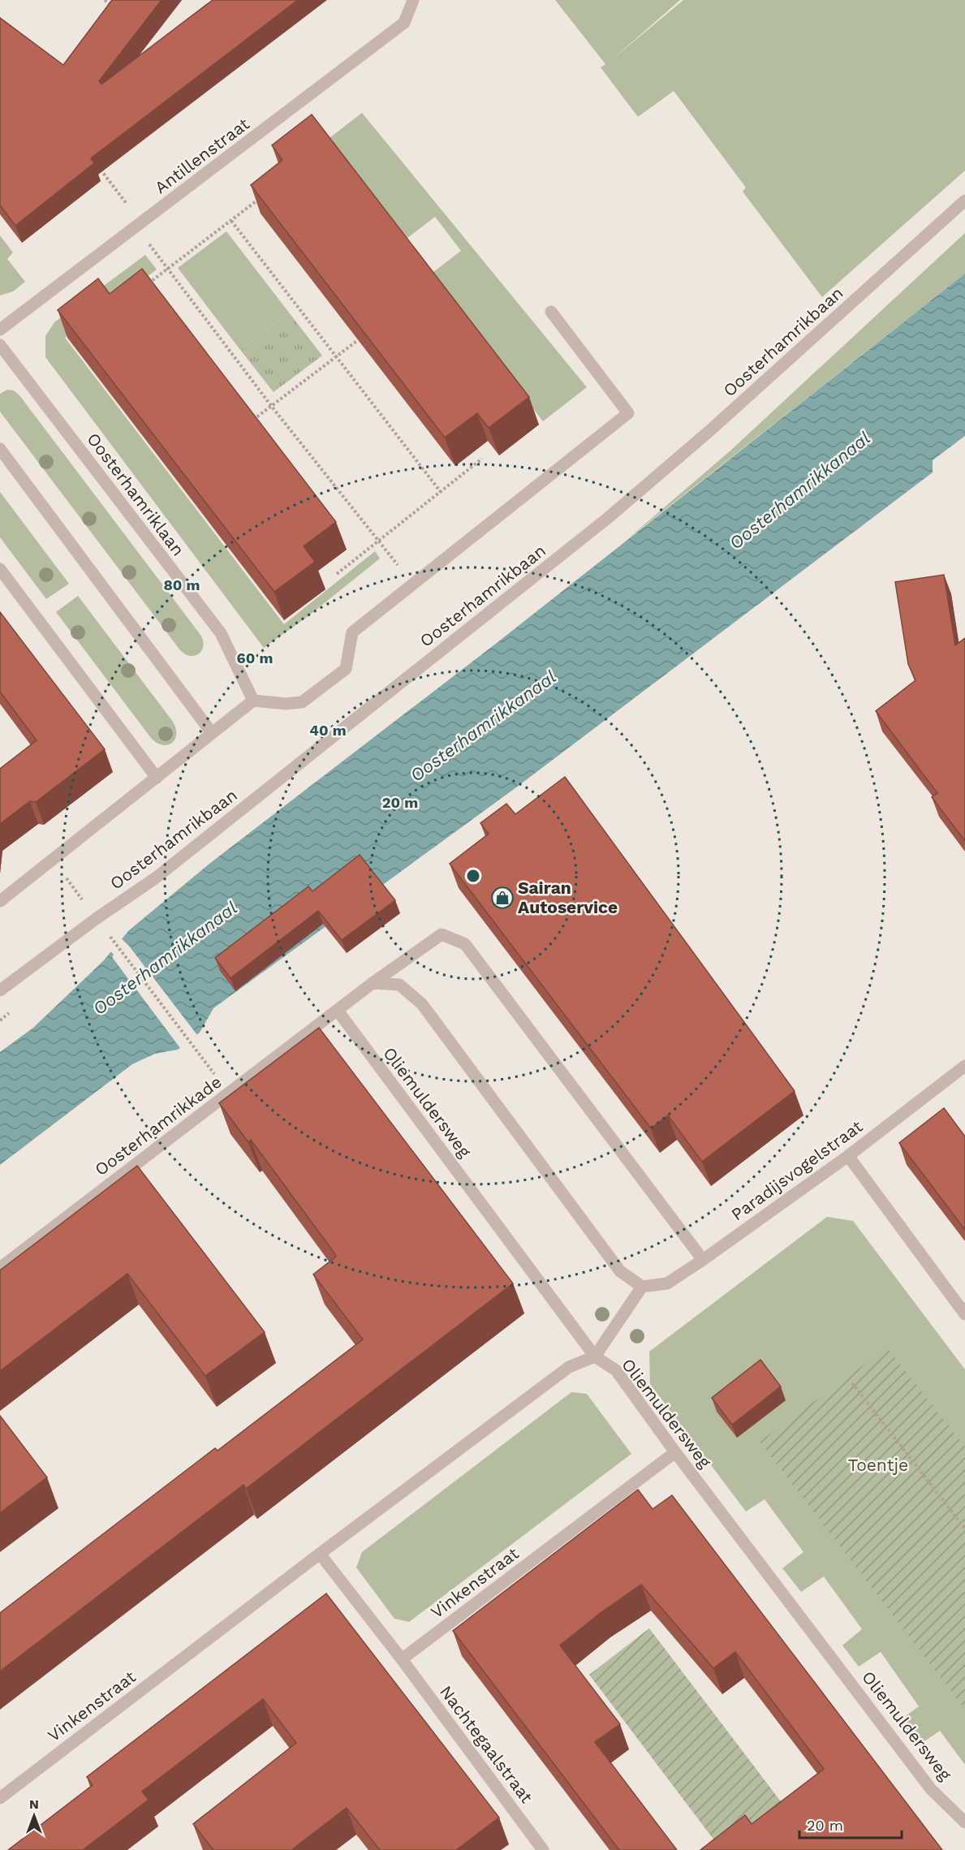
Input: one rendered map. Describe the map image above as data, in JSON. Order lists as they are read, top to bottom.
{
  "streets": {
    "street": [
      "Antillenstraat",
      "Oosterhamrikbaan",
      "Oosterhamriklaan",
      "Oliemuldersweg",
      "Oosterhamrikkade",
      "Paradijsvogelstraat",
      "Vinkenstraat",
      "Nachtegaalstraat"
    ]
  },
  "crossings": [
    ["Oliemuldersweg", "Oosterhamrikkade"],
    ["Oliemuldersweg", "Vinkenstraat"],
    ["Vinkenstraat", "Nachtegaalstraat"]
  ],
  "water": ["Oosterhamrikkanaal"],
  "parks": ["Toentje"],
  "places": {
    "shop": ["Sairan Autoservice"]
  },
  "scale_bar": "20 m",
  "north": "top",
  "rings": [
    "80 m",
    "60 m",
    "40 m",
    "20 m"
  ]
}
